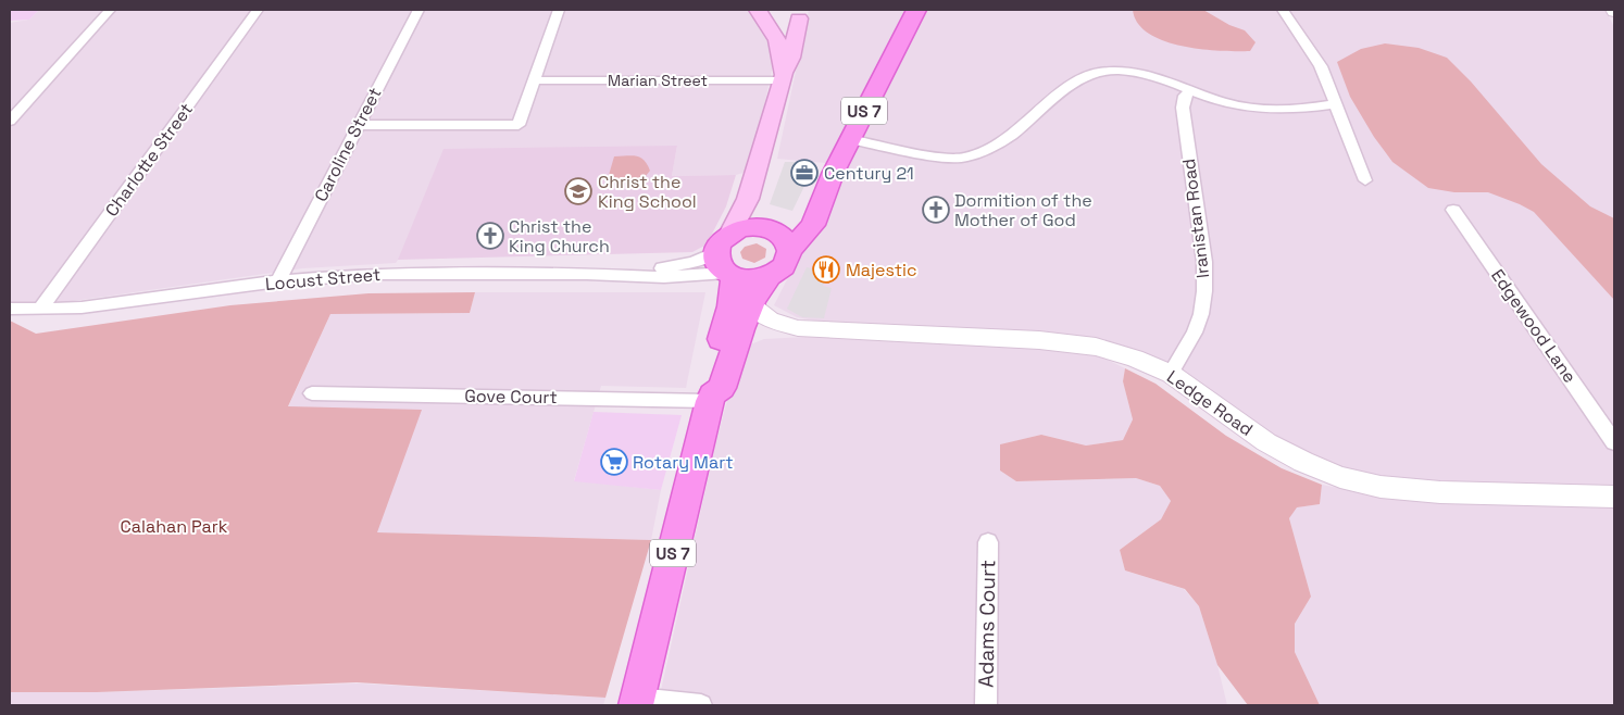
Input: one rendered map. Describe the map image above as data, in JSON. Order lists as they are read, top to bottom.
{
  "streets": {
    "main road": ["US 7"],
    "street": [
      "Marian Street",
      "Caroline Street",
      "Charlotte Street",
      "Iranistan Road",
      "Locust Street",
      "Edgewood Lane",
      "Gove Court",
      "Ledge Road",
      "Adams Court"
    ]
  },
  "crossings": [
    ["US 7", "Locust Street"],
    ["US 7", "Gove Court"],
    ["US 7", "Ledge Road"],
    ["Caroline Street", "Locust Street"],
    ["Charlotte Street", "Locust Street"],
    ["Iranistan Road", "Ledge Road"]
  ],
  "parks": ["Calahan Park"],
  "places": {
    "office": ["Century 21"],
    "school or university": ["Christ the King School"],
    "church": ["Dormition of the Mother of God", "Christ the King Church"],
    "restaurant": ["Majestic"],
    "supermarket": ["Rotary Mart"]
  }
}
